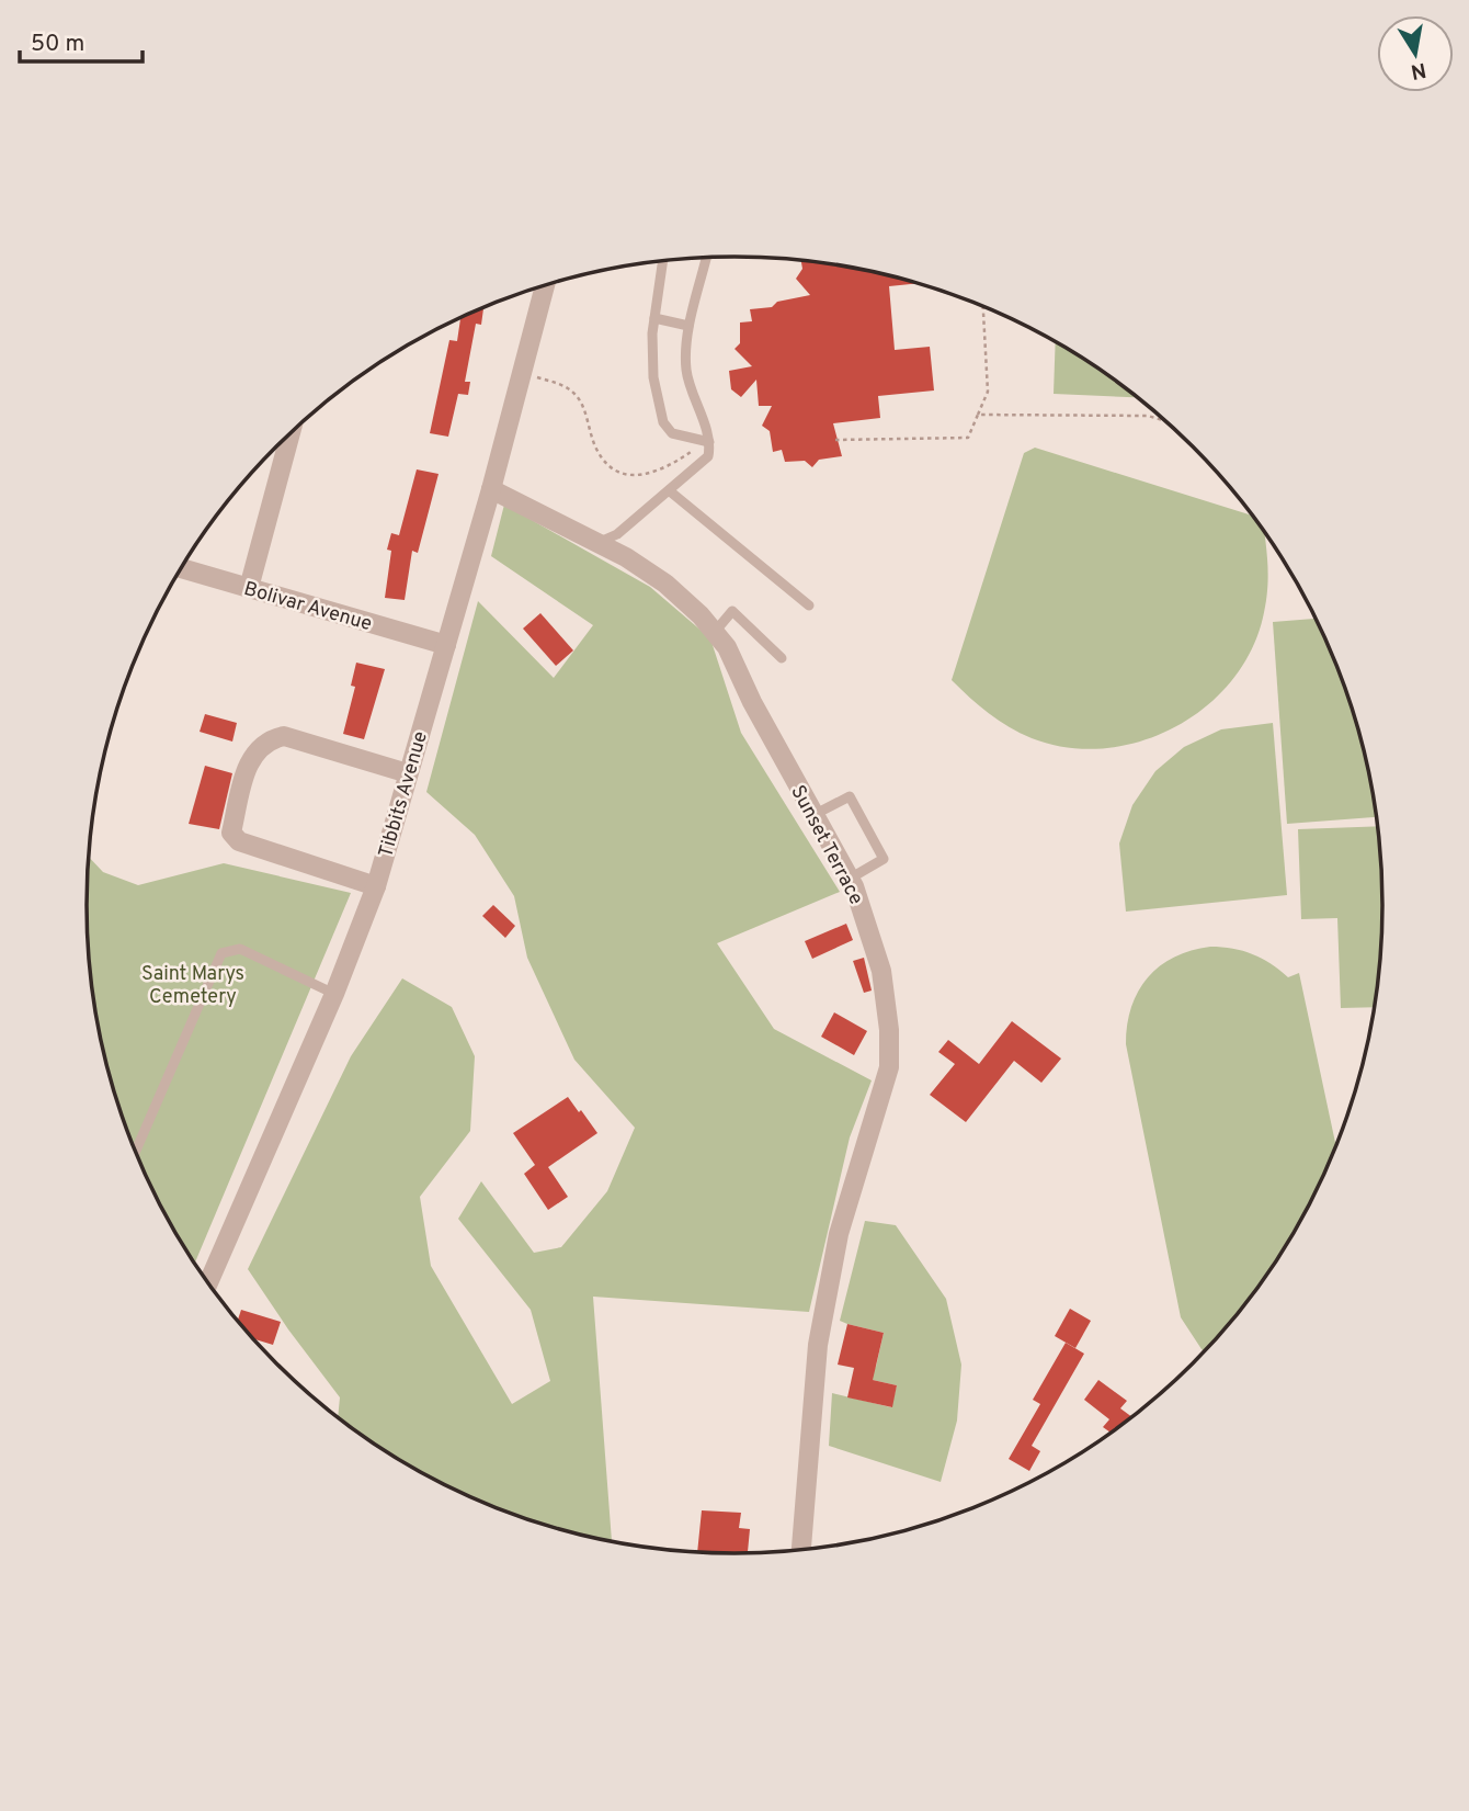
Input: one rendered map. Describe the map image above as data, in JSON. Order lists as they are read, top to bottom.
{
  "streets": {
    "street": ["Bolivar Avenue", "Tibbits Avenue", "Sunset Terrace"]
  },
  "crossings": [
    ["Bolivar Avenue", "Tibbits Avenue"],
    ["Tibbits Avenue", "Sunset Terrace"]
  ],
  "parks": ["Saint Marys Cemetery"],
  "scale_bar": "50 m",
  "north": "bottom"
}
